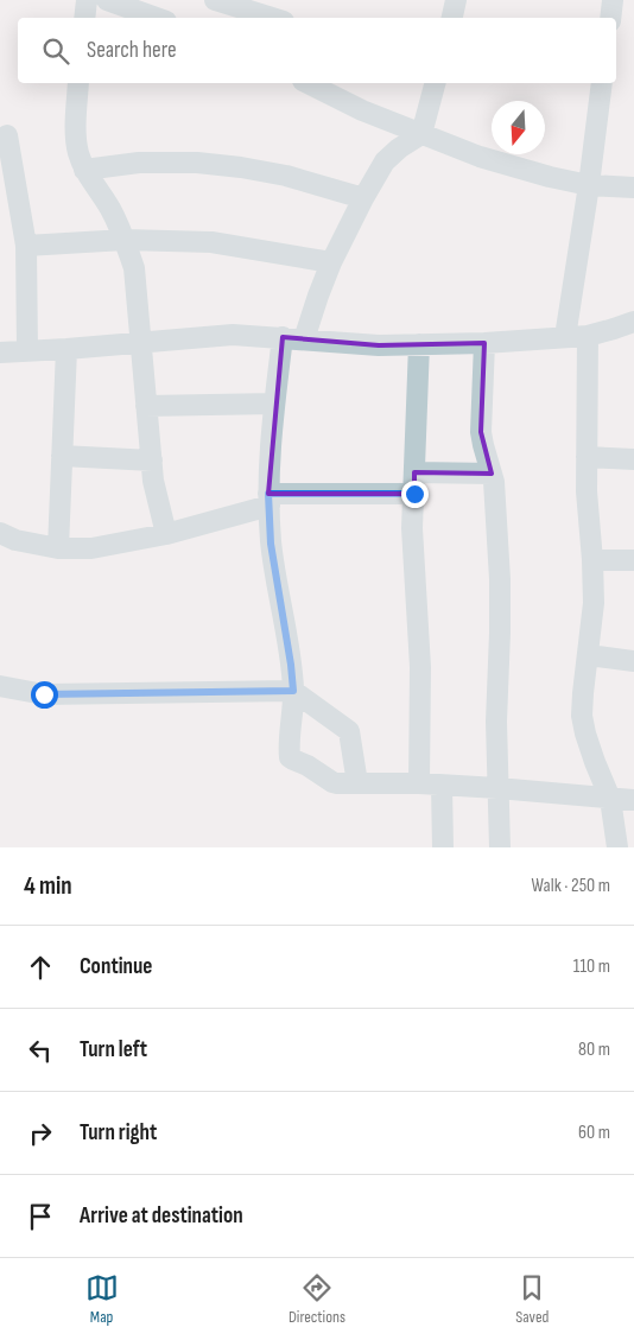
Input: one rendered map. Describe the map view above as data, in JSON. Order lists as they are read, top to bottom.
{
  "north": "bottom",
  "page": {
    "search": "Search here",
    "heading": ["4 min", "Walk · 250 m"],
    "list": [
      ["Continue", "110 m"],
      ["Turn left", "80 m"],
      ["Turn right", "60 m"],
      "Arrive at destination"
    ],
    "nav": ["Map", "Directions", "Saved"]
  }
}
